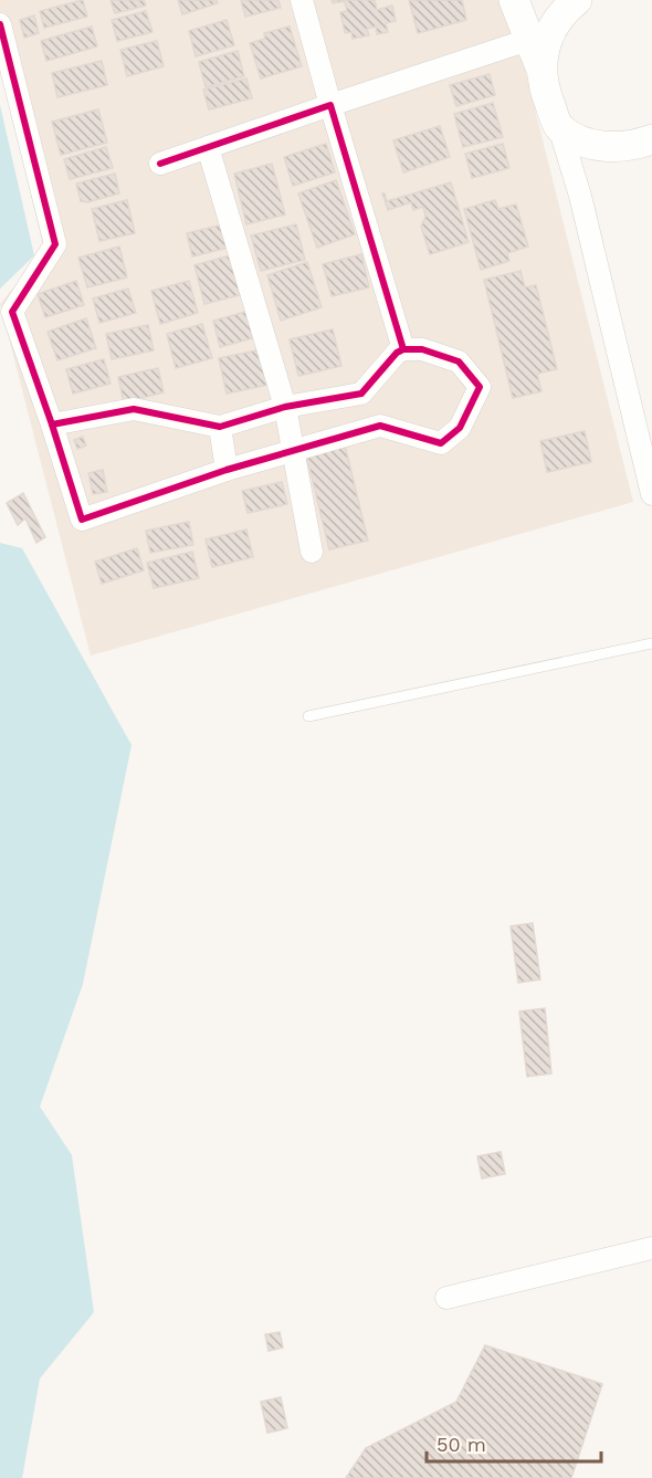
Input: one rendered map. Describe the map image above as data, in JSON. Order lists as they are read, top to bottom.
{
  "scale_bar": "50 m"
}
